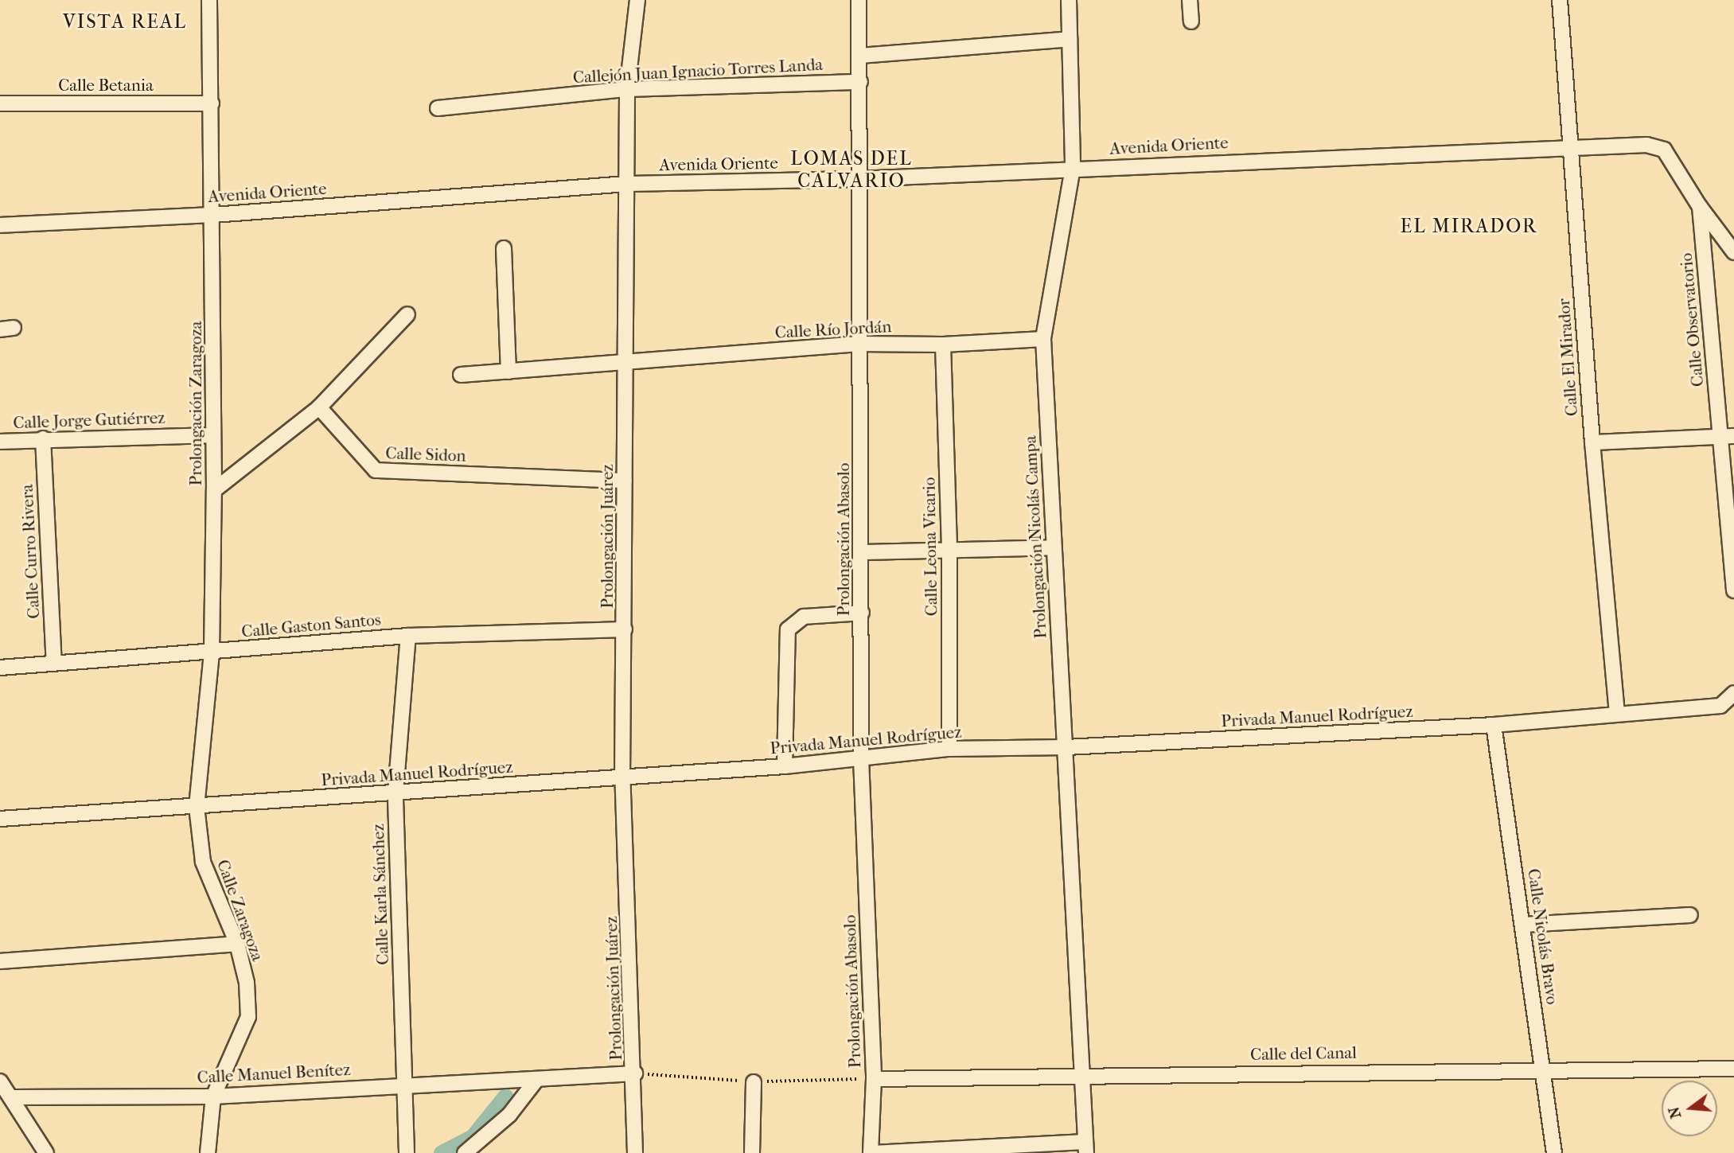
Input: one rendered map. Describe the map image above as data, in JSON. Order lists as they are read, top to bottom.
{
  "streets": {
    "street": [
      "Callejón Juan Ignacio Torres Landa",
      "Calle Betania",
      "Avenida Oriente",
      "Calle Observatorio",
      "Calle Río Jordán",
      "Calle El Mirador",
      "Prolongación Zaragoza",
      "Calle Jorge Gutiérrez",
      "Calle Sidon",
      "Prolongación Juárez",
      "Prolongación Nicolás Campa",
      "Prolongación Abasolo",
      "Calle Leona Vicario",
      "Calle Curro Rivera",
      "Calle Gaston Santos",
      "Privada Manuel Rodríguez",
      "Calle Karla Sánchez",
      "Calle Zaragoza",
      "Calle Nicolás Bravo",
      "Calle del Canal",
      "Calle Manuel Benítez"
    ]
  },
  "crossings": [
    ["Callejón Juan Ignacio Torres Landa", "Prolongación Juárez"],
    ["Callejón Juan Ignacio Torres Landa", "Prolongación Abasolo"],
    ["Calle Betania", "Prolongación Zaragoza"],
    ["Avenida Oriente", "Calle Observatorio"],
    ["Avenida Oriente", "Calle El Mirador"],
    ["Avenida Oriente", "Prolongación Zaragoza"],
    ["Avenida Oriente", "Prolongación Juárez"],
    ["Avenida Oriente", "Prolongación Nicolás Campa"],
    ["Avenida Oriente", "Prolongación Abasolo"],
    ["Calle Observatorio", "Calle El Mirador"],
    ["Calle Río Jordán", "Prolongación Juárez"],
    ["Calle Río Jordán", "Prolongación Nicolás Campa"],
    ["Calle Río Jordán", "Prolongación Abasolo"],
    ["Calle Río Jordán", "Calle Leona Vicario"],
    ["Calle El Mirador", "Privada Manuel Rodríguez"],
    ["Prolongación Zaragoza", "Calle Jorge Gutiérrez"],
    ["Prolongación Zaragoza", "Calle Gaston Santos"],
    ["Prolongación Zaragoza", "Privada Manuel Rodríguez"],
    ["Prolongación Zaragoza", "Calle Zaragoza"],
    ["Calle Jorge Gutiérrez", "Calle Curro Rivera"],
    ["Calle Sidon", "Prolongación Juárez"],
    ["Prolongación Juárez", "Calle Gaston Santos"],
    ["Prolongación Juárez", "Privada Manuel Rodríguez"],
    ["Prolongación Nicolás Campa", "Privada Manuel Rodríguez"],
    ["Prolongación Nicolás Campa", "Calle del Canal"],
    ["Prolongación Abasolo", "Privada Manuel Rodríguez"],
    ["Prolongación Abasolo", "Calle del Canal"],
    ["Calle Leona Vicario", "Privada Manuel Rodríguez"],
    ["Calle Curro Rivera", "Calle Gaston Santos"],
    ["Calle Gaston Santos", "Calle Karla Sánchez"],
    ["Privada Manuel Rodríguez", "Calle Karla Sánchez"],
    ["Privada Manuel Rodríguez", "Calle Zaragoza"],
    ["Privada Manuel Rodríguez", "Calle Nicolás Bravo"],
    ["Calle Karla Sánchez", "Calle Manuel Benítez"],
    ["Calle Zaragoza", "Calle Manuel Benítez"],
    ["Calle Nicolás Bravo", "Calle del Canal"]
  ],
  "districts": ["VISTA REAL", "LOMAS DEL CALVARIO", "EL MIRADOR"],
  "north": "left"
}
